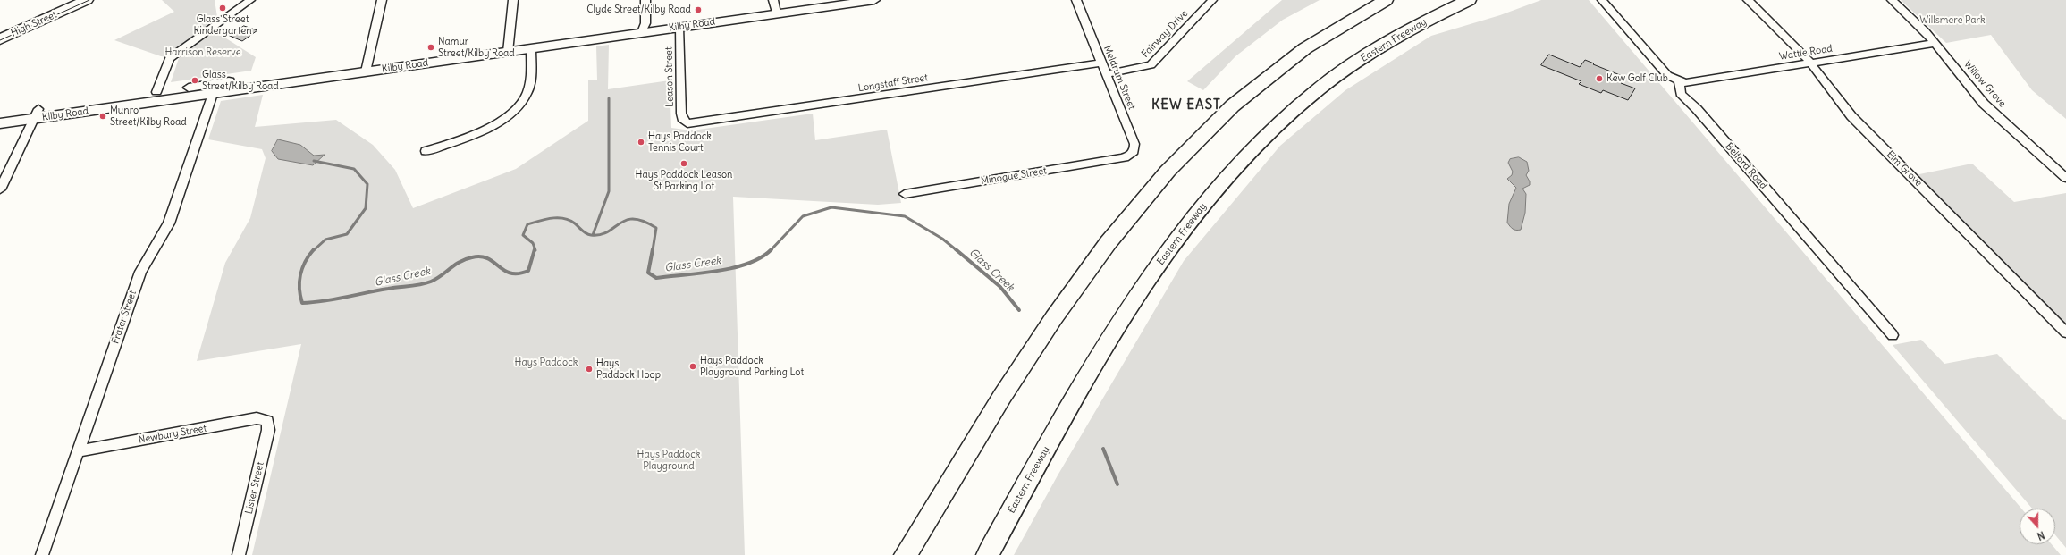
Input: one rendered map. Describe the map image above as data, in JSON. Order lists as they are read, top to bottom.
{
  "streets": {
    "highway": ["Eastern Freeway"],
    "main road": ["High Street"],
    "street": [
      "Kilby Road",
      "Fairway Drive",
      "Wattle Road",
      "Leason Street",
      "Meldrum Street",
      "Longstaff Street",
      "Willow Grove",
      "Belford Road",
      "Elm Grove",
      "Minogue Street",
      "Frater Street",
      "Newbury Street",
      "Lister Street"
    ]
  },
  "crossings": [
    ["Kilby Road", "Leason Street"],
    ["Kilby Road", "Frater Street"],
    ["Fairway Drive", "Meldrum Street"],
    ["Wattle Road", "Willow Grove"],
    ["Wattle Road", "Belford Road"],
    ["Wattle Road", "Elm Grove"],
    ["Leason Street", "Longstaff Street"],
    ["Meldrum Street", "Longstaff Street"],
    ["Meldrum Street", "Minogue Street"],
    ["Frater Street", "Newbury Street"],
    ["Newbury Street", "Lister Street"]
  ],
  "districts": ["KEW EAST"],
  "water": ["Glass Creek"],
  "parks": [
    "Willsmere Park",
    "Harrison Reserve",
    "Hays Paddock",
    "Hays Paddock Playground"
  ],
  "places": [
    "Glass Street Kindergarten",
    "Clyde Street/Kilby Road",
    "Namur Street/Kilby Road",
    "Kew Golf Club",
    "Glass Street/Kilby Road",
    "Munro Street/Kilby Road",
    "Hays Paddock Tennis Court",
    "Hays Paddock Leason St Parking Lot",
    "Hays Paddock Playground Parking Lot",
    "Hays Paddock Hoop"
  ],
  "north": "bottom"
}
